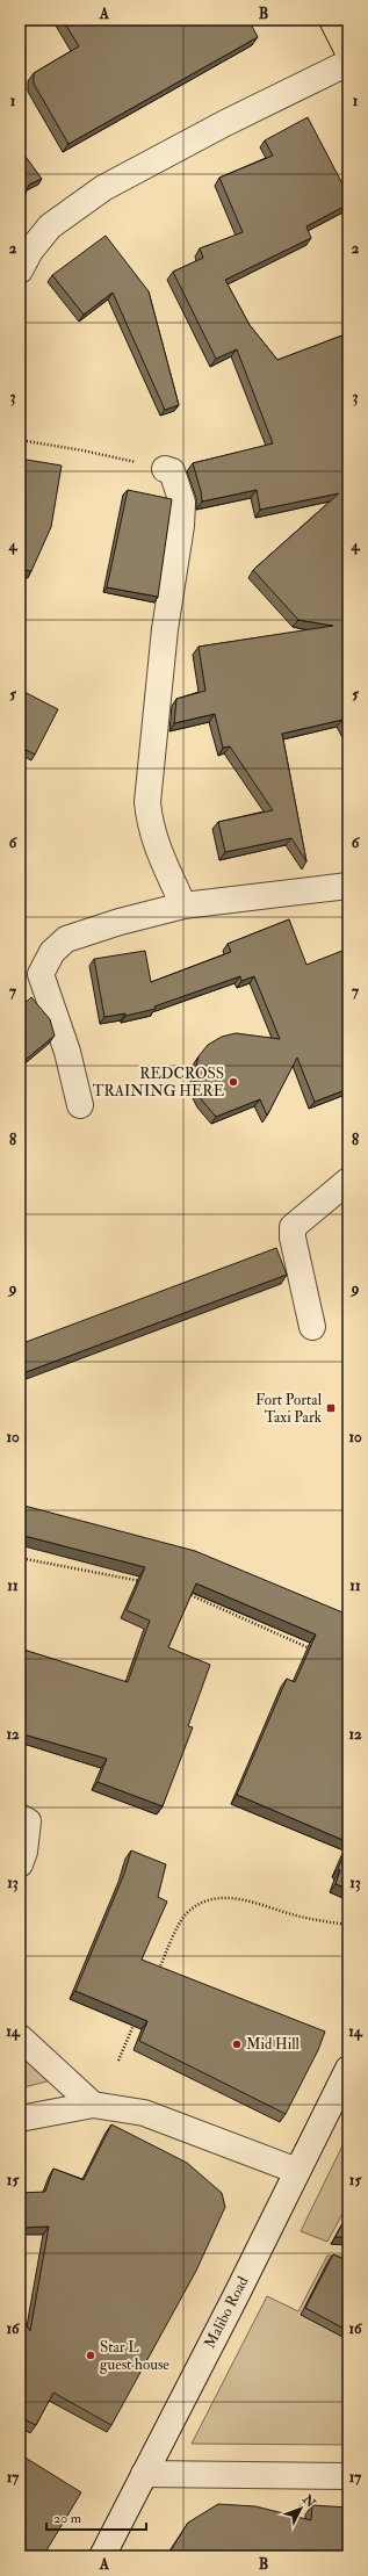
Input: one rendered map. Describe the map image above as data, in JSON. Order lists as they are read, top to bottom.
{
  "streets": {
    "street": ["Malibo Road"]
  },
  "places": {
    "other": ["REDCROSS TRAINING HERE", "Mid Hill", "Star L guest house"],
    "transit": ["Fort Portal Taxi Park"]
  },
  "scale_bar": "20 m",
  "north": "top right",
  "grid": {
    "columns": ["A", "B"],
    "rows": [
      "1",
      "2",
      "3",
      "4",
      "5",
      "6",
      "7",
      "8",
      "9",
      "10",
      "11",
      "12",
      "13",
      "14",
      "15",
      "16",
      "17"
    ]
  }
}
